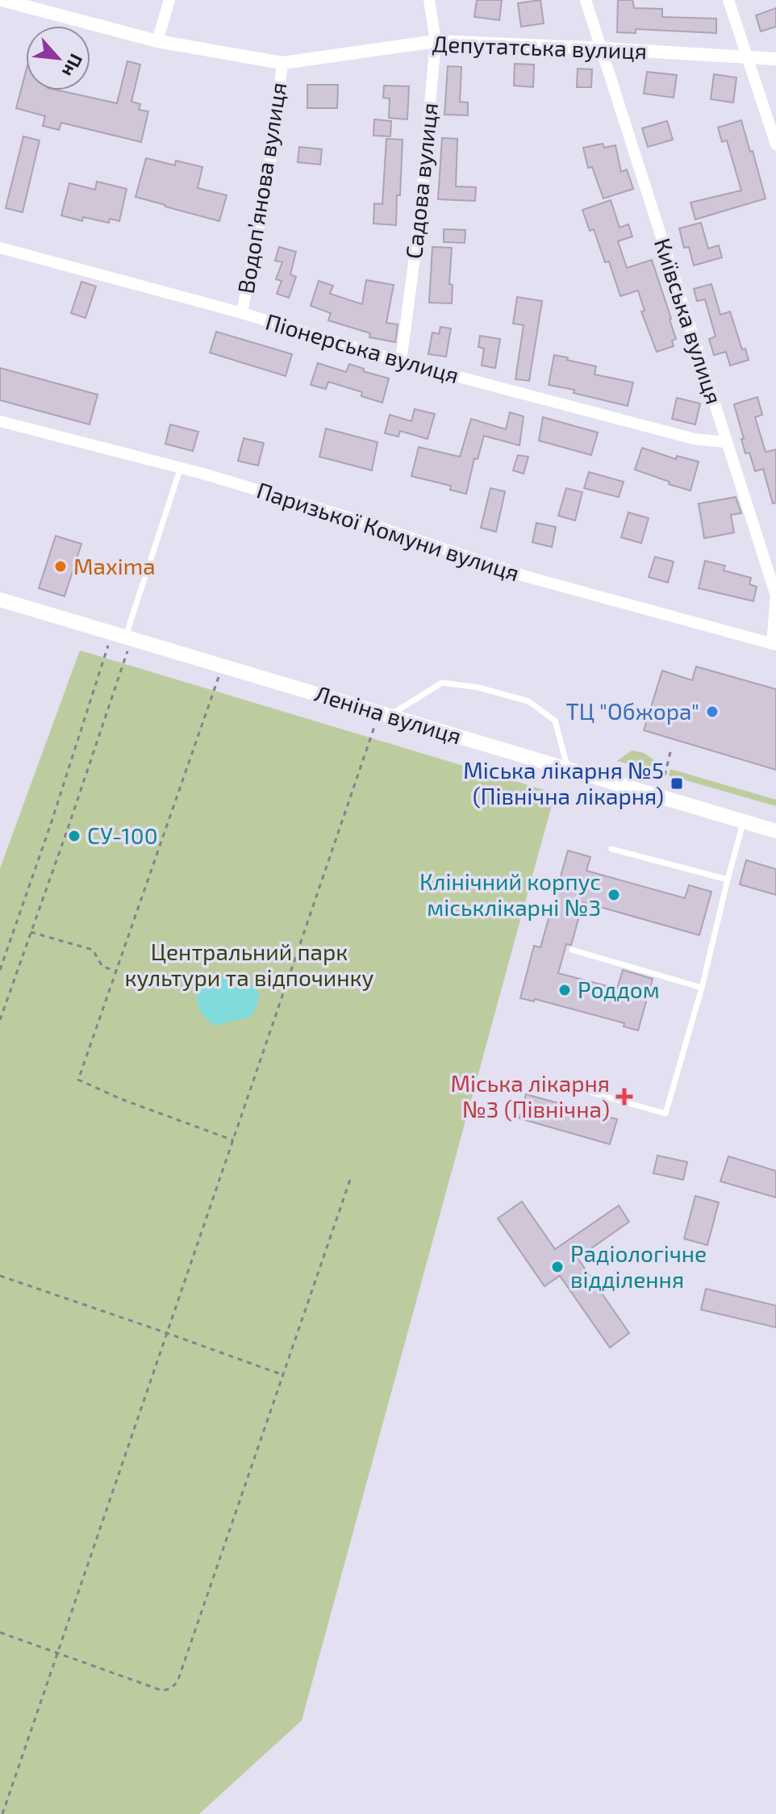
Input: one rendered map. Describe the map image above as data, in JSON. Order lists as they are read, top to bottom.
{
  "streets": {
    "main road": ["Леніна вулиця"],
    "street": [
      "Депутатська вулиця",
      "Садова вулиця",
      "Водоп’янова вулиця",
      "Київська вулиця",
      "Піонерська вулиця",
      "Паризької Комуни вулиця"
    ]
  },
  "crossings": [
    ["Депутатська вулиця", "Садова вулиця"],
    ["Депутатська вулиця", "Водоп’янова вулиця"],
    ["Депутатська вулиця", "Київська вулиця"],
    ["Садова вулиця", "Піонерська вулиця"],
    ["Водоп’янова вулиця", "Піонерська вулиця"],
    ["Київська вулиця", "Піонерська вулиця"],
    ["Київська вулиця", "Паризької Комуни вулиця"]
  ],
  "parks": ["Центральний парк культури та відпочинку"],
  "places": {
    "other": [
      "Maxima",
      "ТЦ \"Обжора\"",
      "СУ-100",
      "Клінічний корпус міськлікарні №3",
      "Роддом",
      "Радіологічне відділення"
    ],
    "transit": ["Міська лікарня №5 (Північна лікарня)"],
    "health": ["Міська лікарня №3 (Північна)"]
  },
  "north": "bottom right"
}
